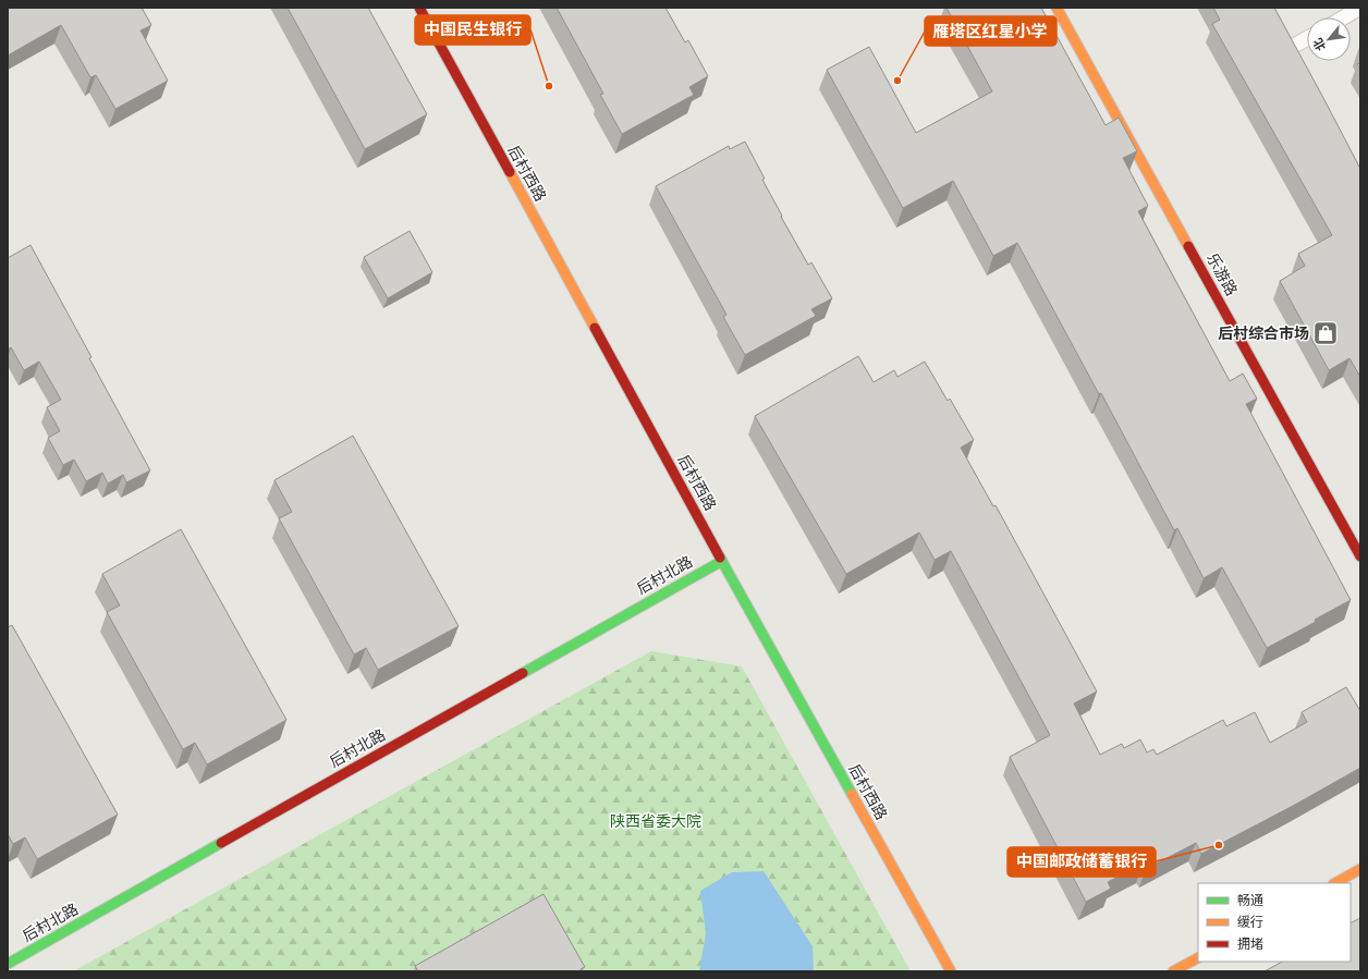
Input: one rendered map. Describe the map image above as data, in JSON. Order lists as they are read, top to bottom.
{
  "streets": {
    "street": ["后村西路", "乐游路", "后村北路"]
  },
  "crossings": [
    ["后村西路", "后村北路"]
  ],
  "parks": ["陕西省委大院"],
  "places": {
    "other": ["雁塔区红星小学", "中国民生银行", "中国邮政储蓄银行"],
    "shop": ["后村综合市场"]
  },
  "legend": ["畅通", "缓行", "拥堵"],
  "north": "bottom left"
}
